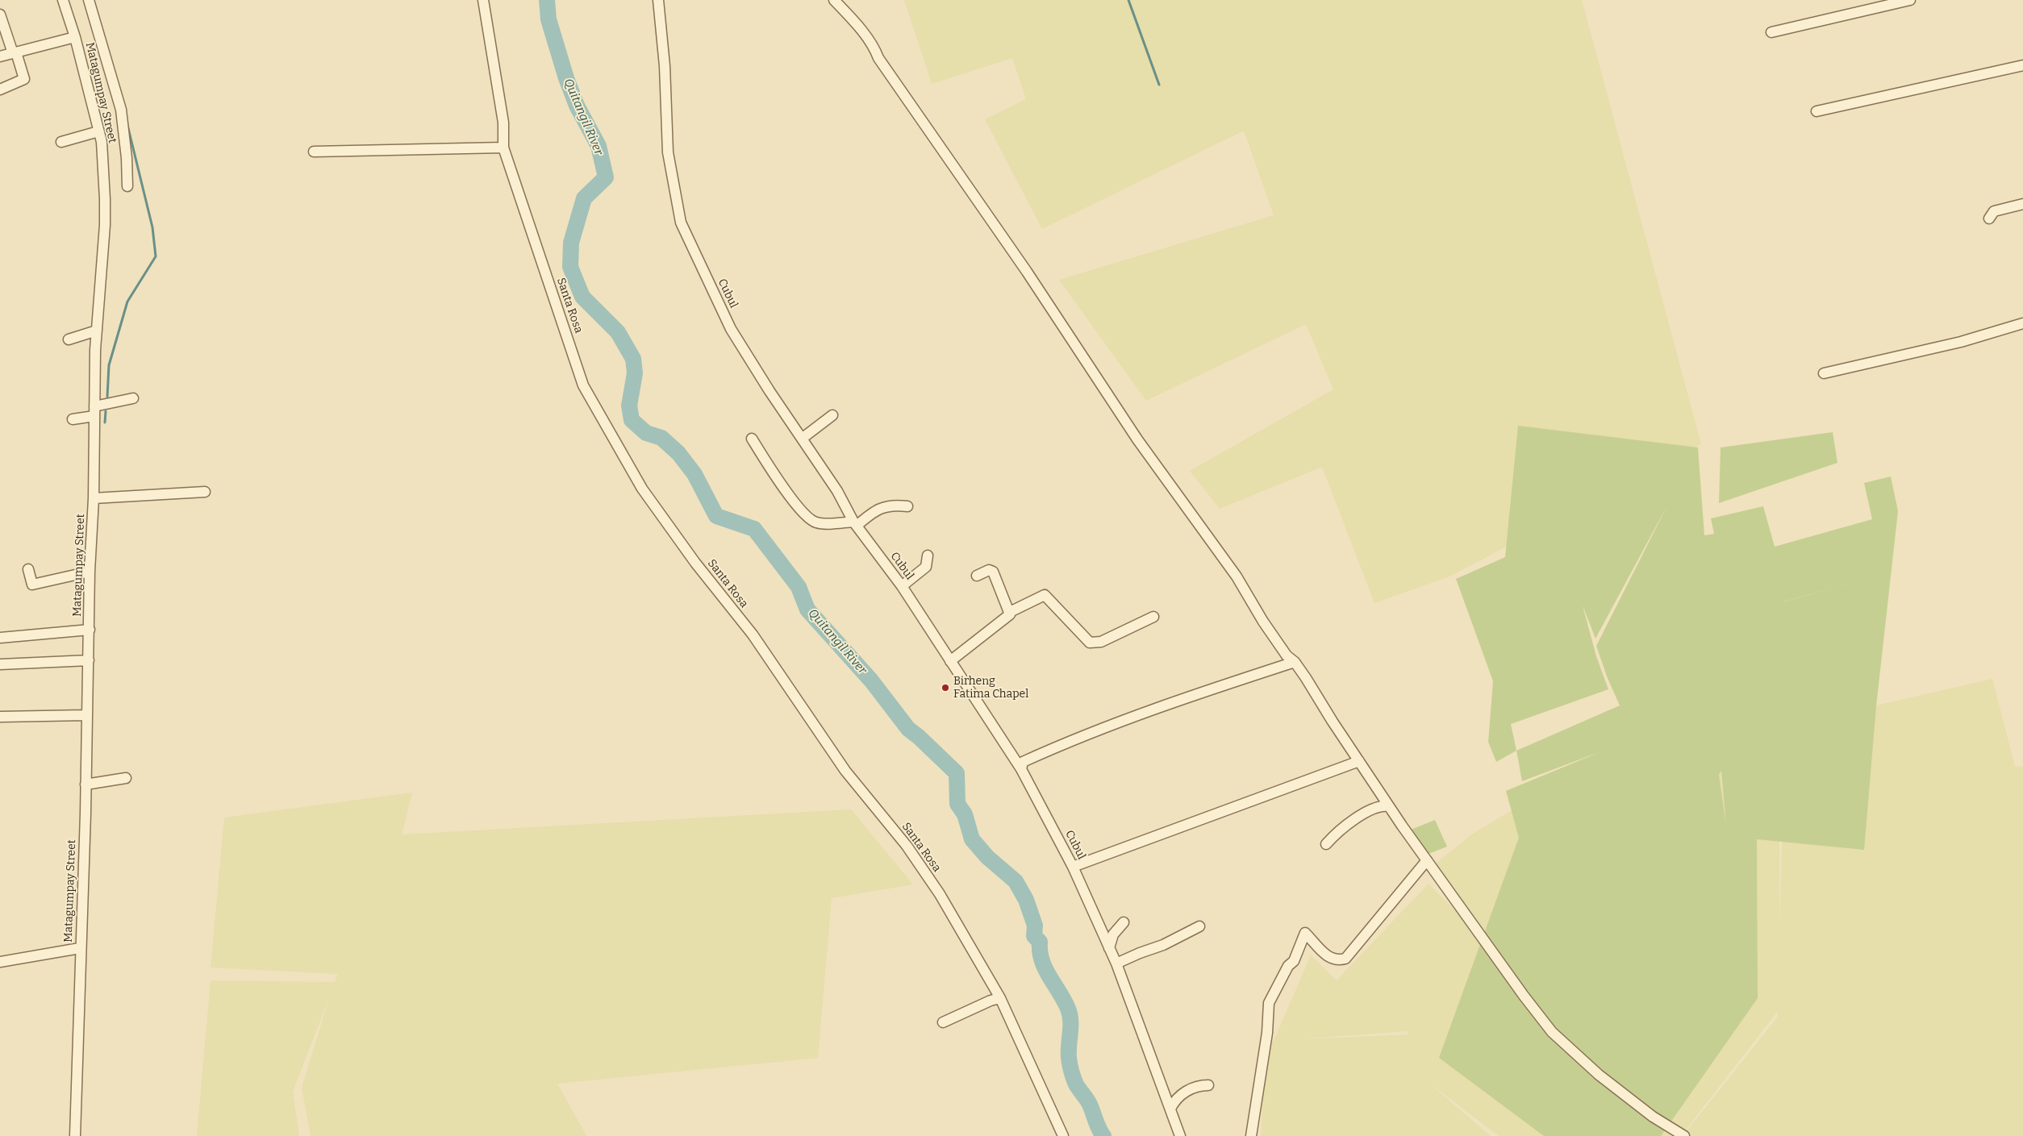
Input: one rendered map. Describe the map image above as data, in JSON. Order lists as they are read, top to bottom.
{
  "streets": {
    "street": ["Matagumpay Street", "Cubul", "Santa Rosa"]
  },
  "water": ["Quitangil River"],
  "places": ["Birheng Fatima Chapel"]
}
